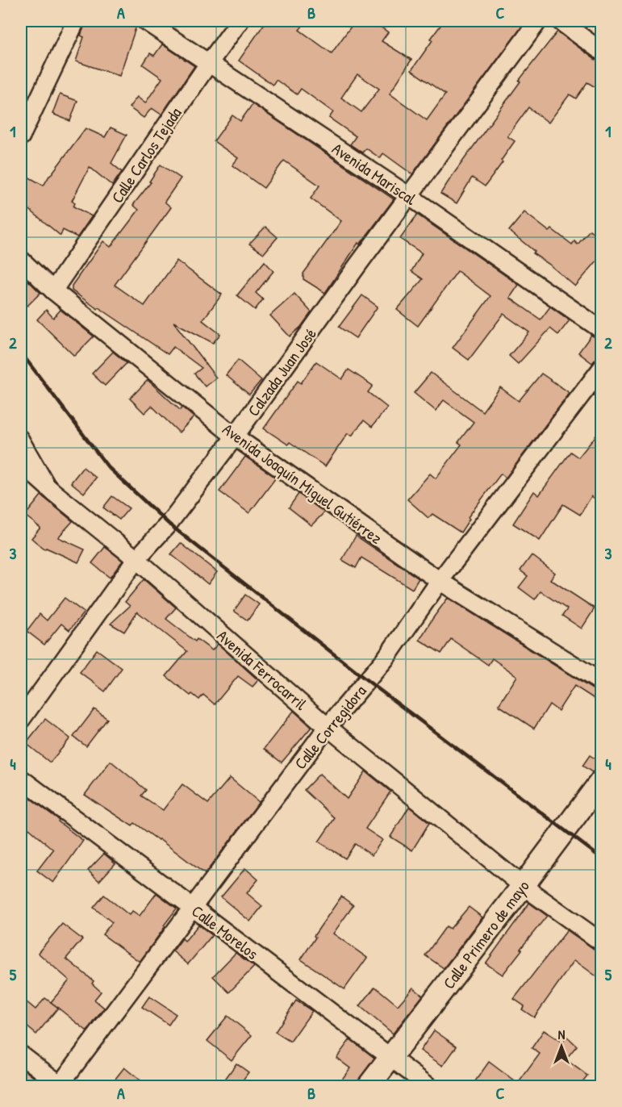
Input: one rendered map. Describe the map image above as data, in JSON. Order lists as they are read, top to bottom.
{
  "streets": {
    "street": [
      "Calle Carlos Tejada",
      "Avenida Mariscal",
      "Calzada Juan José",
      "Avenida Joaquín Miguel Gutiérrez",
      "Avenida Ferrocarril",
      "Calle Corregidora",
      "Calle Morelos",
      "Calle Primero de mayo"
    ]
  },
  "crossings": [
    ["Calle Carlos Tejada", "Avenida Mariscal"],
    ["Calle Carlos Tejada", "Avenida Joaquín Miguel Gutiérrez"],
    ["Avenida Mariscal", "Calzada Juan José"],
    ["Calzada Juan José", "Avenida Joaquín Miguel Gutiérrez"],
    ["Calzada Juan José", "Avenida Ferrocarril"],
    ["Avenida Joaquín Miguel Gutiérrez", "Calle Corregidora"],
    ["Avenida Ferrocarril", "Calle Corregidora"],
    ["Avenida Ferrocarril", "Calle Primero de mayo"],
    ["Calle Corregidora", "Calle Morelos"],
    ["Calle Morelos", "Calle Primero de mayo"]
  ],
  "north": "top",
  "grid": {
    "columns": ["A", "B", "C"],
    "rows": [
      "1",
      "2",
      "3",
      "4",
      "5"
    ]
  }
}
